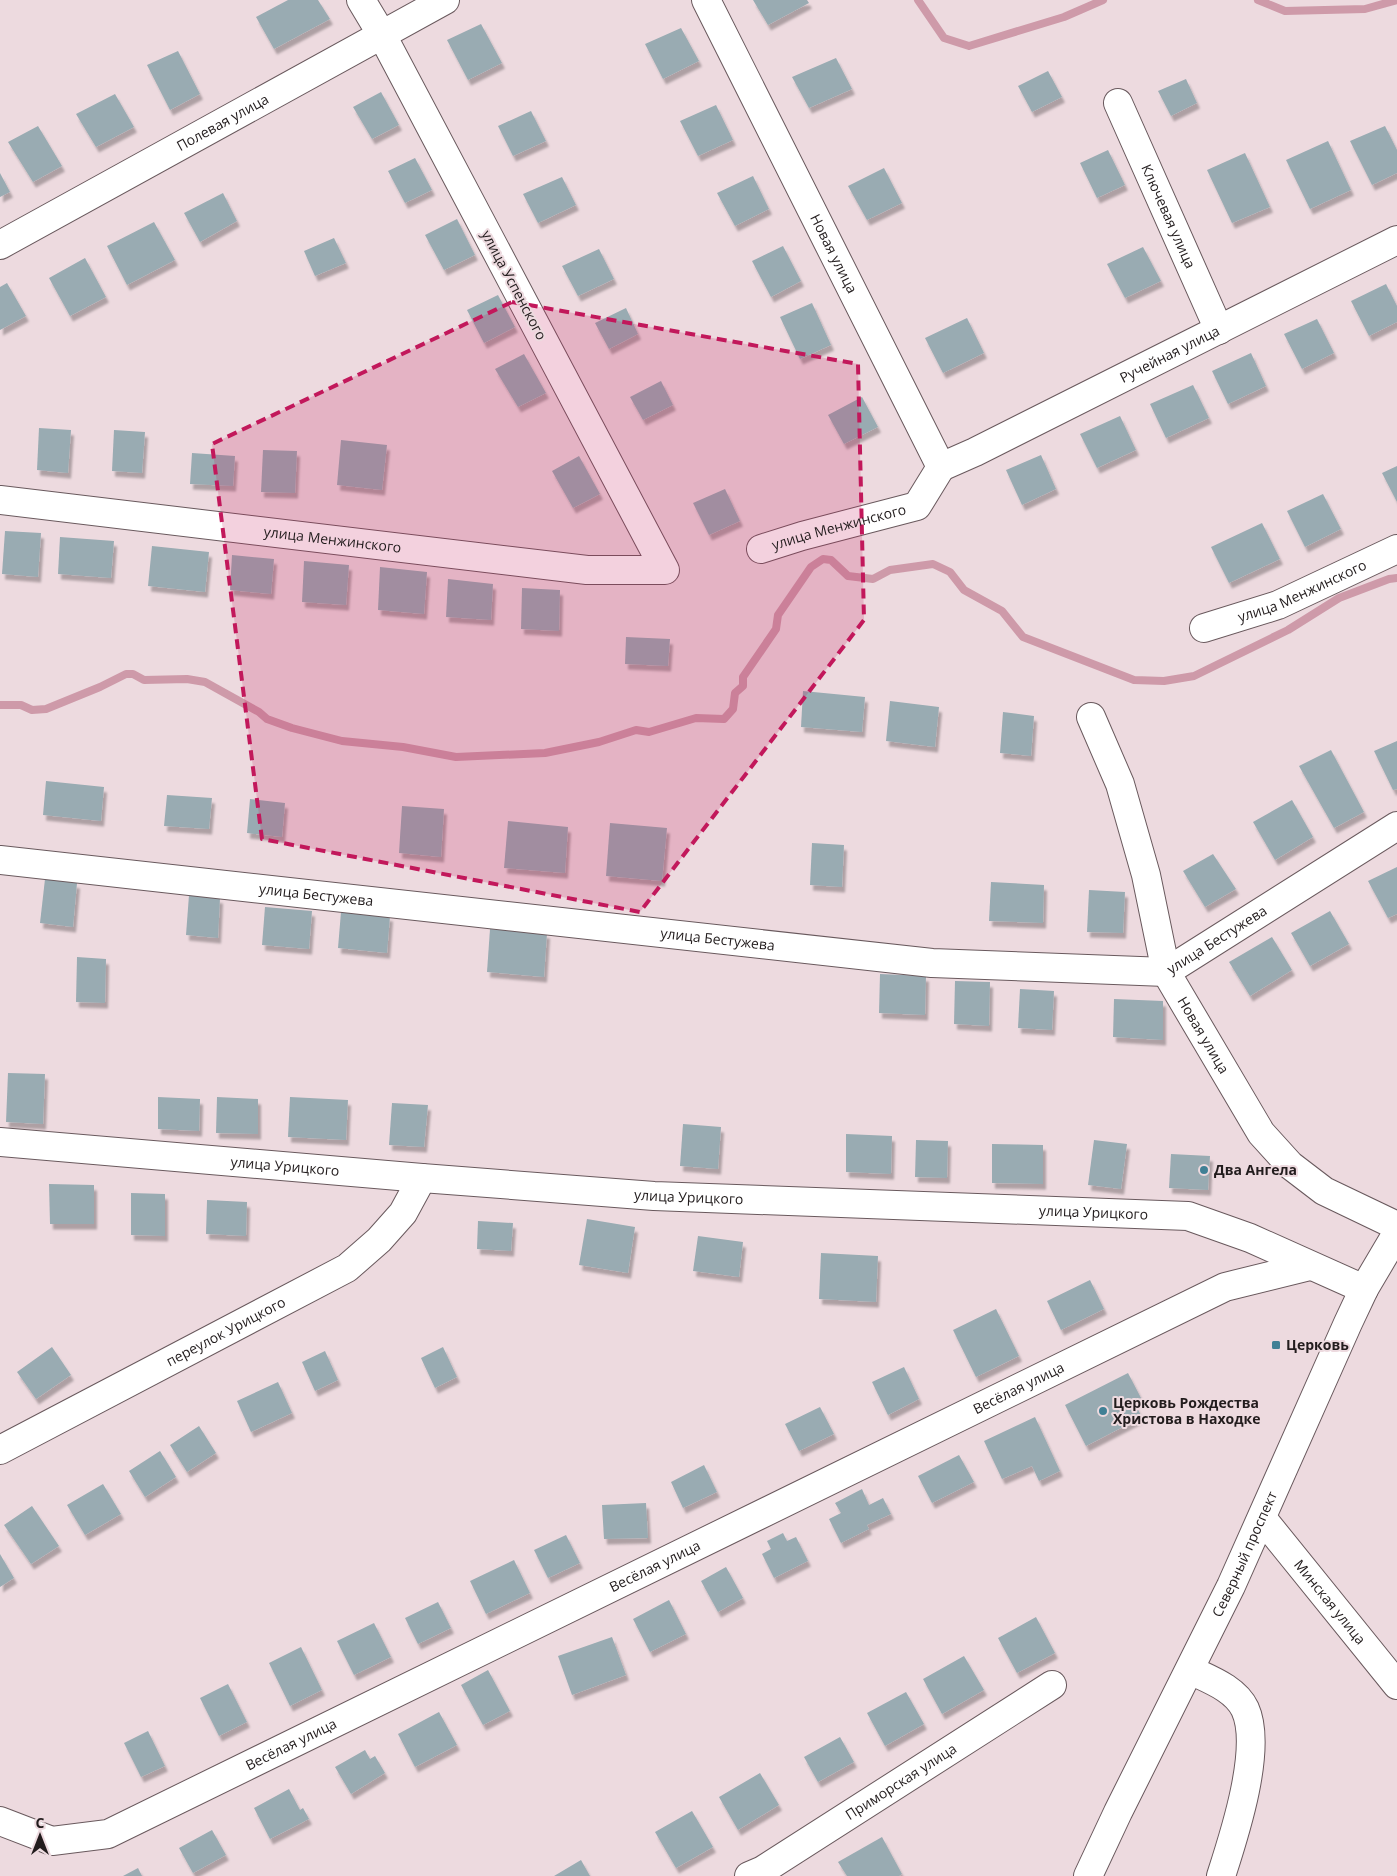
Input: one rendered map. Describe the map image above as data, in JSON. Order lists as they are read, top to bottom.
{
  "streets": {
    "street": [
      "Полевая улица",
      "Ключевая улица",
      "Новая улица",
      "улица Успенского",
      "Ручейная улица",
      "улица Менжинского",
      "улица Бестужева",
      "улица Урицкого",
      "переулок Урицкого",
      "Весёлая улица",
      "Северный проспект",
      "Минская улица",
      "Приморская улица"
    ]
  },
  "crossings": [
    ["Полевая улица", "улица Успенского"],
    ["Ключевая улица", "Ручейная улица"],
    ["Новая улица", "Ручейная улица"],
    ["Новая улица", "улица Менжинского"],
    ["Новая улица", "улица Бестужева"],
    ["улица Успенского", "улица Менжинского"],
    ["Ручейная улица", "улица Менжинского"],
    ["улица Урицкого", "переулок Урицкого"],
    ["улица Урицкого", "Весёлая улица"],
    ["улица Урицкого", "Северный проспект"],
    ["Северный проспект", "Минская улица"]
  ],
  "places": {
    "other": ["Два Ангела", "Церковь Рождества Христова в Находке"],
    "transit": ["Церковь"]
  },
  "north": "top"
}
